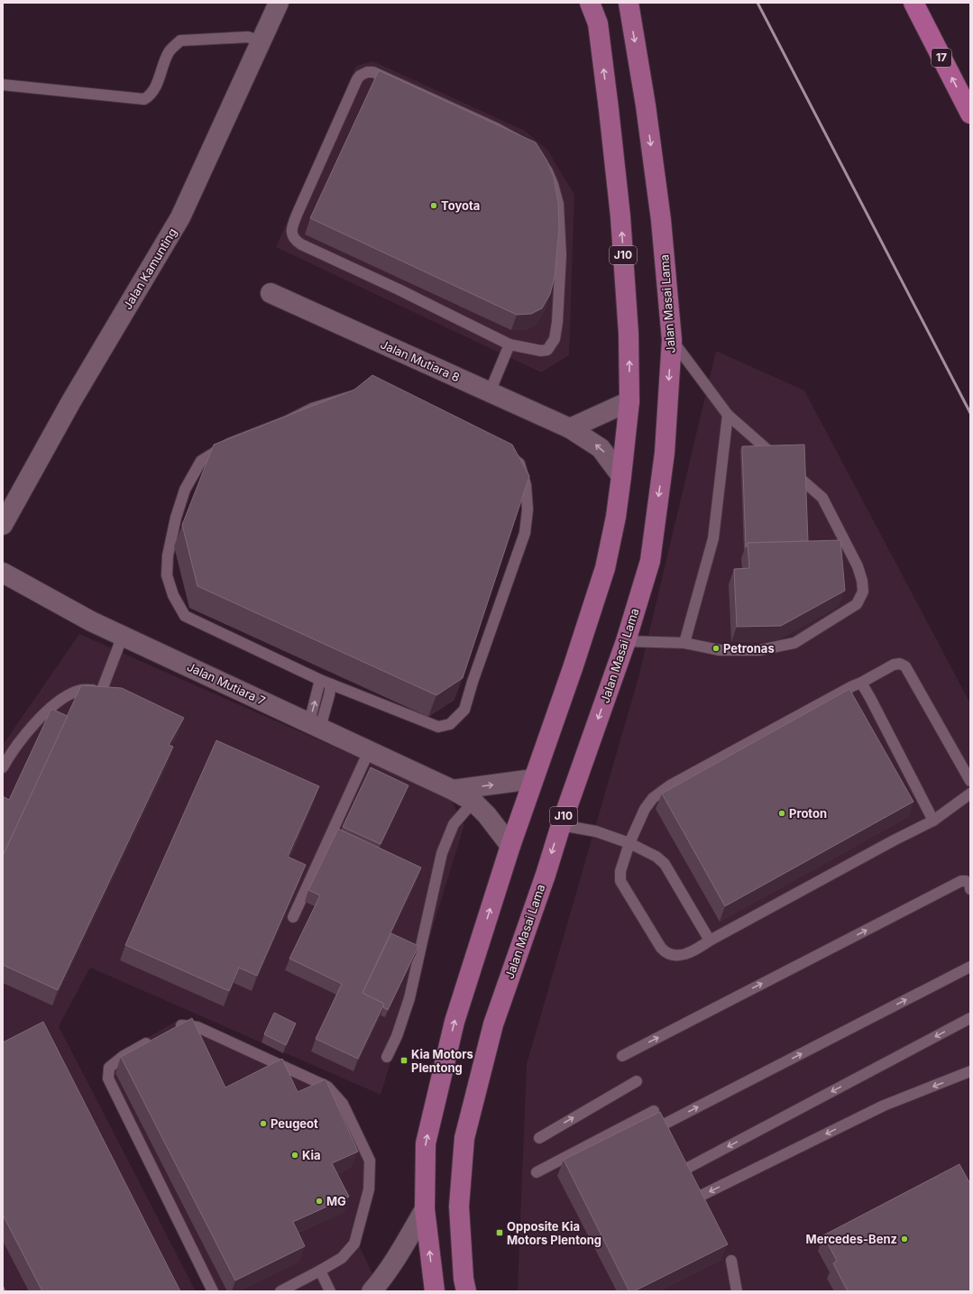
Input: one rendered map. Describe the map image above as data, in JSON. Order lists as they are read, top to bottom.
{
  "streets": {
    "highway": ["17"],
    "main road": ["J10", "Jalan Masai Lama"],
    "street": ["Jalan Kamunting", "Jalan Mutiara 8", "Jalan Mutiara 7"]
  },
  "crossings": [
    ["J10", "Jalan Mutiara 8"],
    ["J10", "Jalan Mutiara 7"]
  ],
  "places": {
    "other": [
      "Toyota",
      "Petronas",
      "Proton",
      "Peugeot",
      "Kia",
      "MG",
      "Mercedes-Benz"
    ],
    "transit": ["Kia Motors Plentong", "Opposite Kia Motors Plentong"]
  }
}
